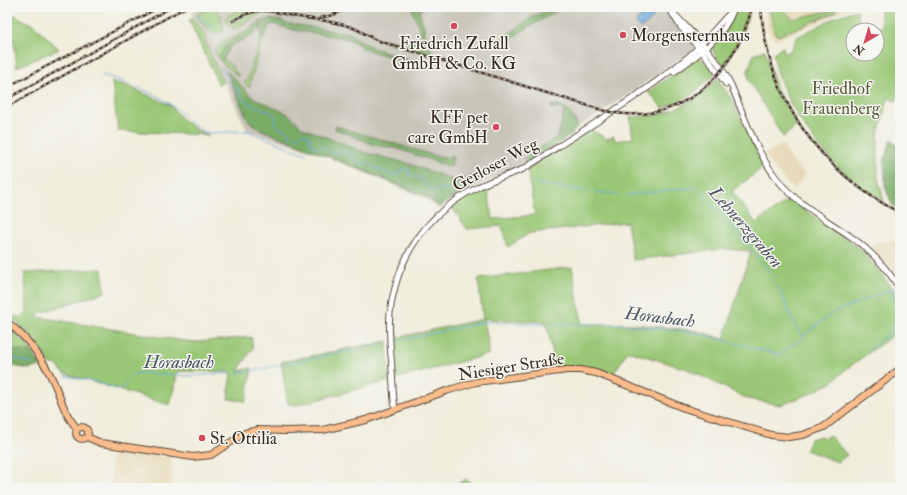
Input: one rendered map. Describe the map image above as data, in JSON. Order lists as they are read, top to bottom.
{
  "streets": {
    "main road": ["Niesiger Straße"],
    "street": ["Gerloser Weg"]
  },
  "crossings": [
    ["Gerloser Weg", "Niesiger Straße"]
  ],
  "water": ["Lehnerzgraben", "Horasbach"],
  "parks": ["Friedhof Frauenberg"],
  "places": [
    "Friedrich Zufall GmbH & Co. KG",
    "Morgensternhaus",
    "KFF pet care GmbH",
    "St. Ottilia"
  ],
  "north": "bottom left"
}
